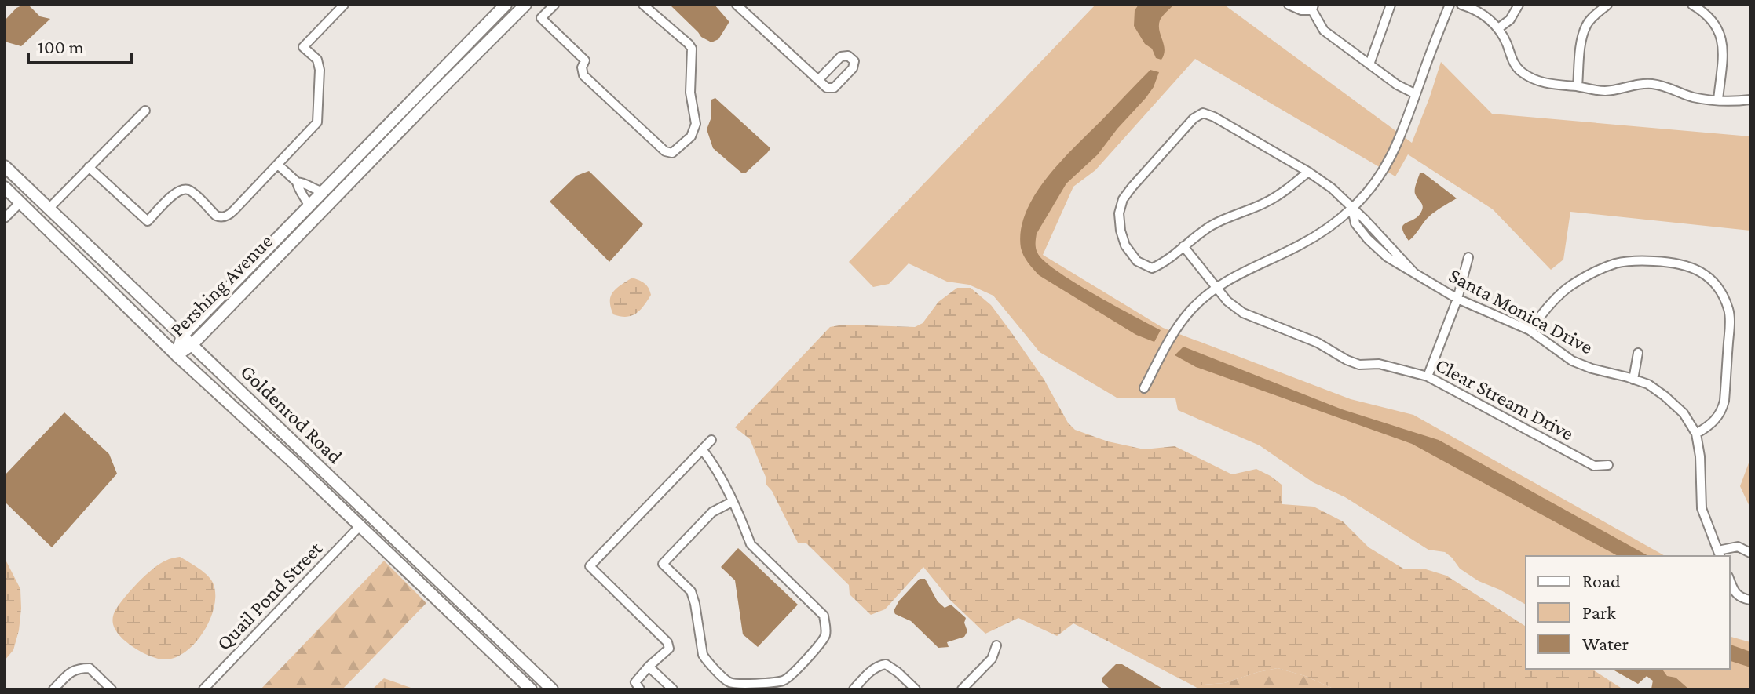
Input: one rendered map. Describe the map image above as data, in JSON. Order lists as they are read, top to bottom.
{
  "streets": {
    "main road": ["Pershing Avenue", "Goldenrod Road"],
    "street": ["Santa Monica Drive", "Clear Stream Drive", "Quail Pond Street"]
  },
  "crossings": [
    ["Pershing Avenue", "Goldenrod Road"],
    ["Goldenrod Road", "Quail Pond Street"]
  ],
  "legend": ["Road", "Park", "Water"],
  "scale_bar": "100 m"
}
